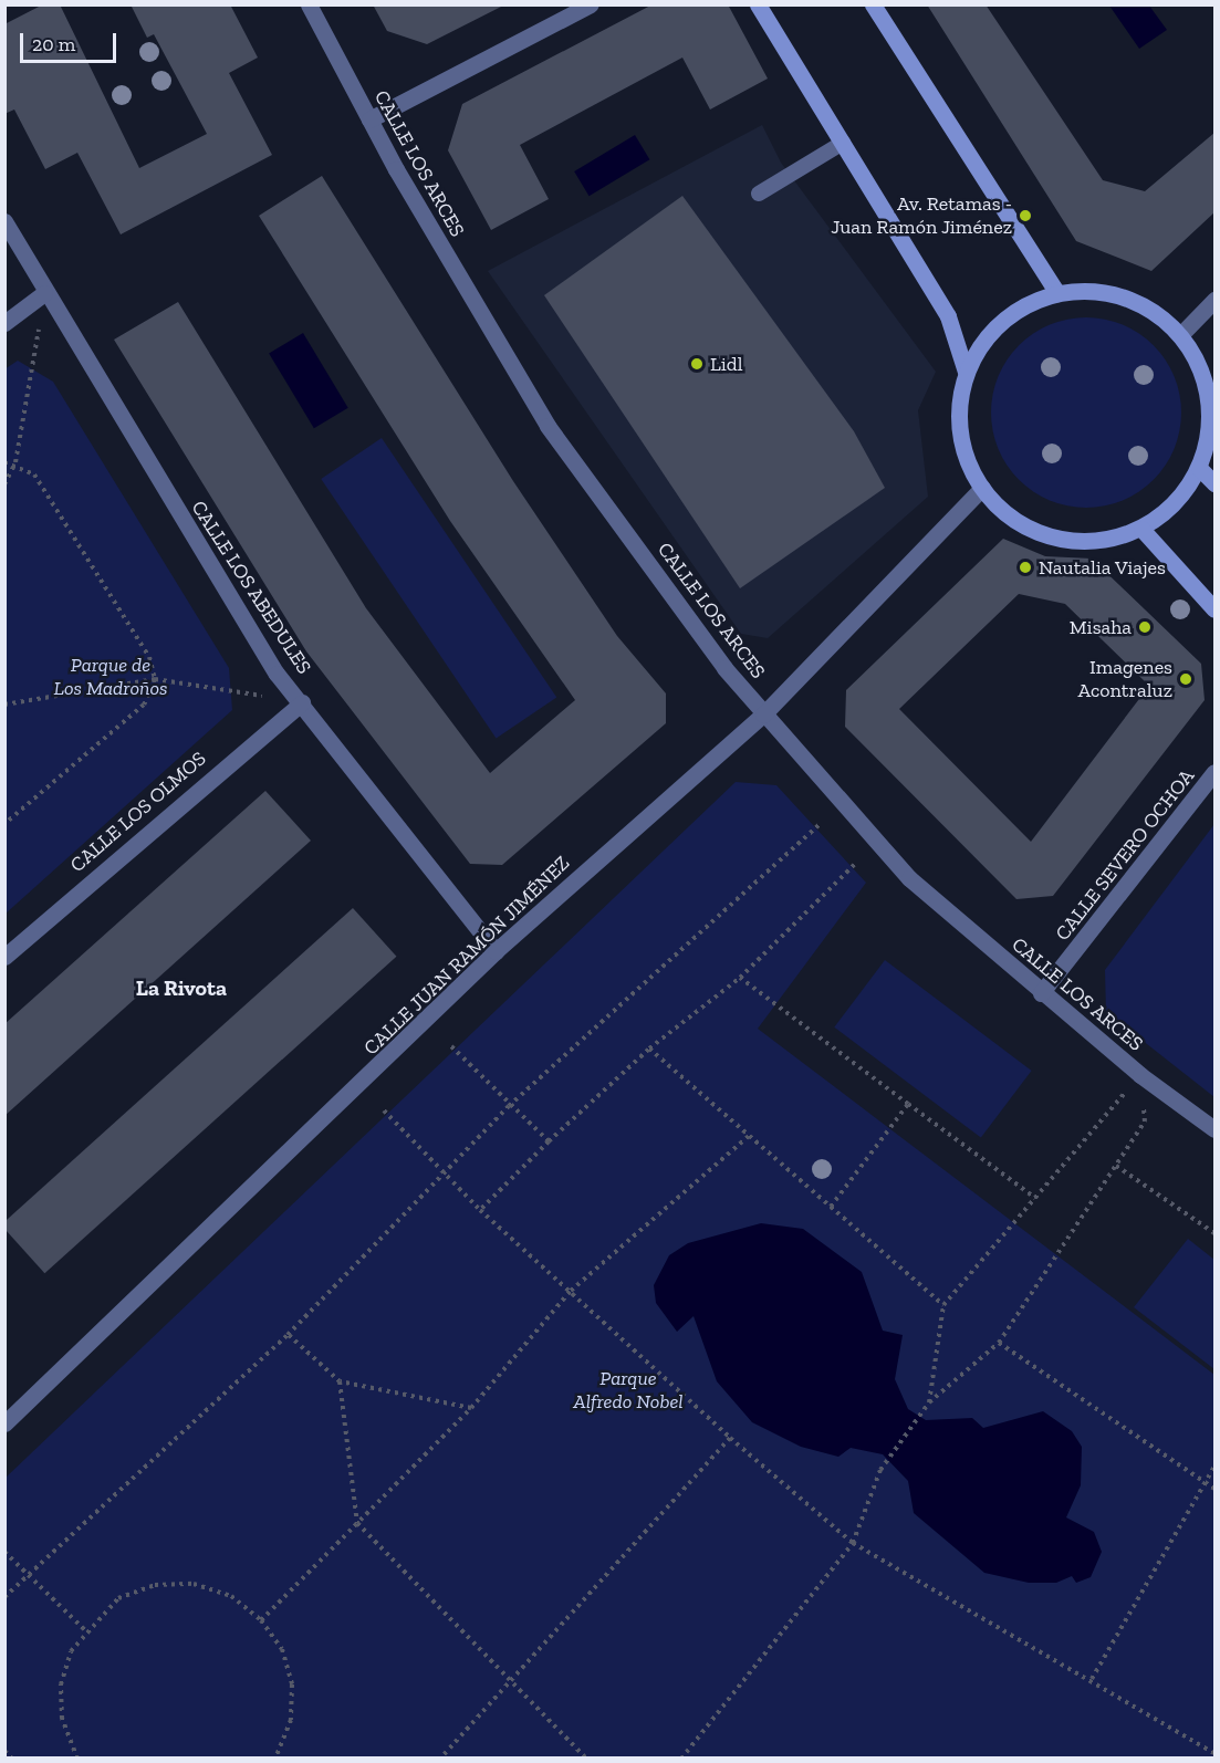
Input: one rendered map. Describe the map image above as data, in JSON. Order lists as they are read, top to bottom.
{
  "streets": {
    "street": [
      "CALLE LOS ARCES",
      "CALLE LOS ABEDULES",
      "CALLE LOS OLMOS",
      "CALLE SEVERO OCHOA",
      "CALLE JUAN RAMÓN JIMÉNEZ"
    ]
  },
  "crossings": [
    ["CALLE LOS ARCES", "CALLE SEVERO OCHOA"],
    ["CALLE LOS ARCES", "CALLE JUAN RAMÓN JIMÉNEZ"],
    ["CALLE LOS ABEDULES", "CALLE LOS OLMOS"],
    ["CALLE LOS ABEDULES", "CALLE JUAN RAMÓN JIMÉNEZ"]
  ],
  "districts": ["La Rivota"],
  "parks": ["Parque de Los Madroños", "Parque Alfredo Nobel"],
  "places": [
    "Av. Retamas - Juan Ramón Jiménez",
    "Lidl",
    "Nautalia Viajes",
    "Misaha",
    "Imagenes Acontraluz"
  ],
  "scale_bar": "20 m"
}
